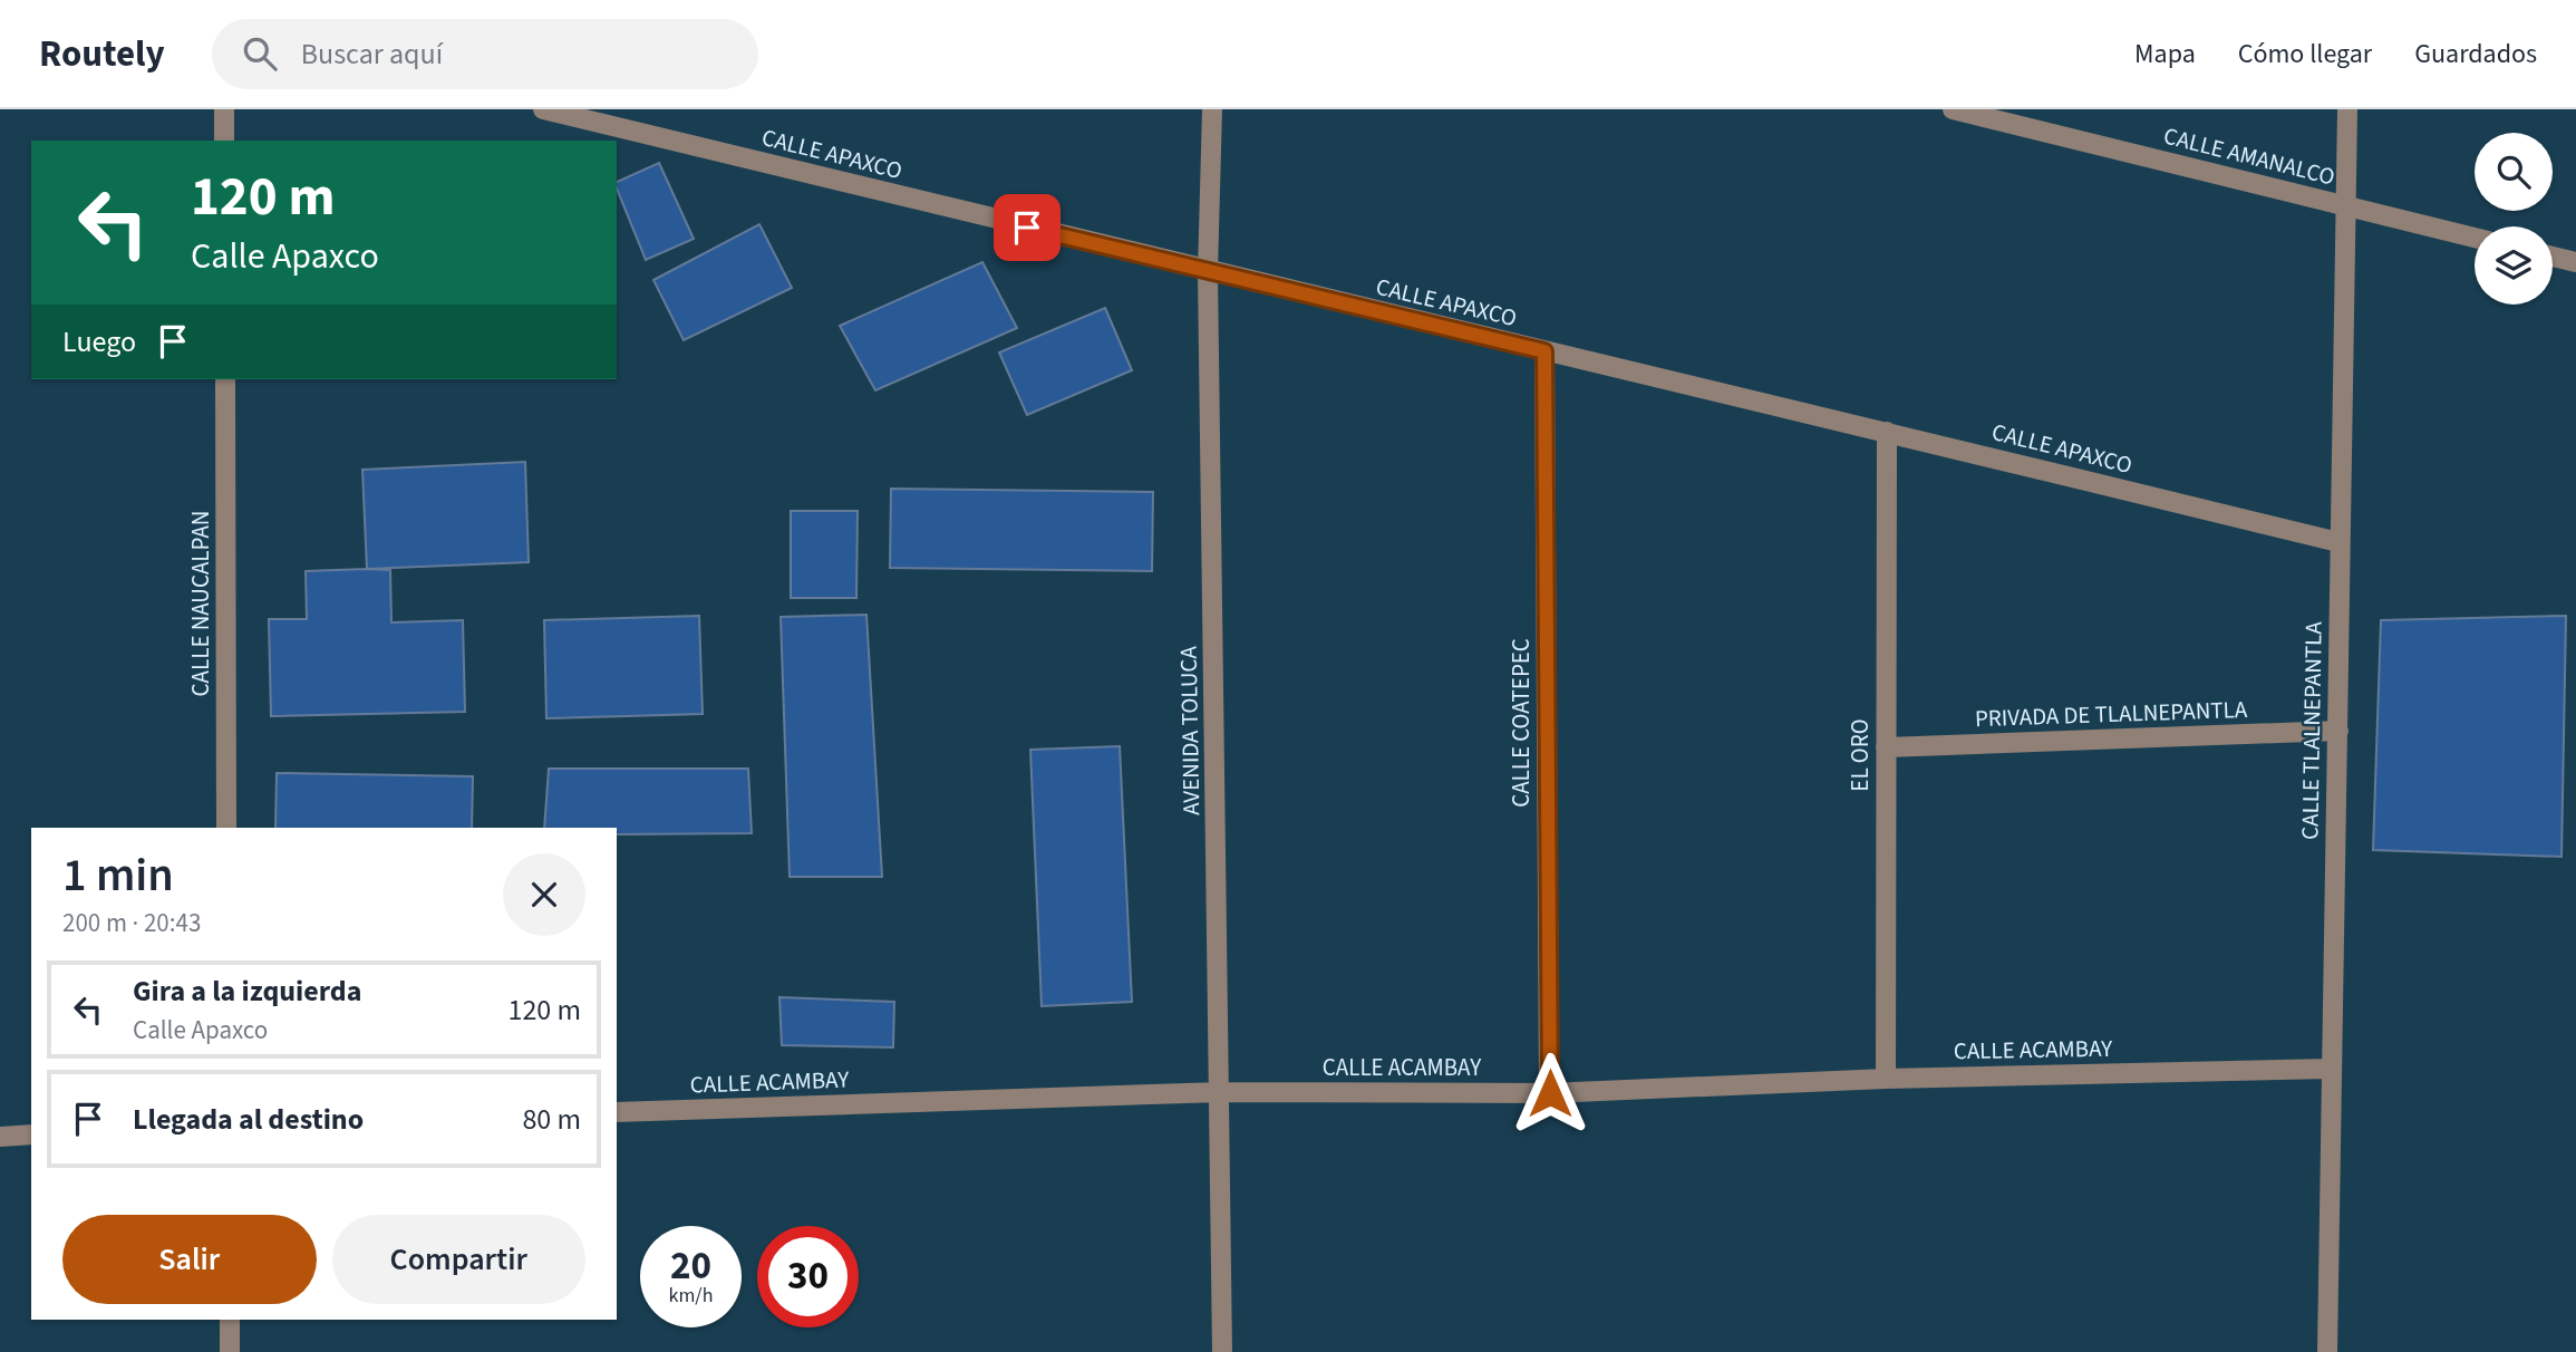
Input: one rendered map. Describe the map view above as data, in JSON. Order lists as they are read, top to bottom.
{
  "streets": {
    "street": [
      "CALLE APAXCO",
      "CALLE AMANALCO",
      "CALLE NAUCALPAN",
      "PRIVADA DE TLALNEPANTLA",
      "CALLE COATEPEC",
      "AVENIDA TOLUCA",
      "CALLE TLALNEPANTLA",
      "EL ORO",
      "CALLE ACAMBAY"
    ]
  },
  "crossings": [
    ["CALLE APAXCO", "CALLE COATEPEC"],
    ["CALLE APAXCO", "AVENIDA TOLUCA"],
    ["CALLE APAXCO", "CALLE TLALNEPANTLA"],
    ["CALLE APAXCO", "EL ORO"],
    ["CALLE AMANALCO", "CALLE TLALNEPANTLA"],
    ["PRIVADA DE TLALNEPANTLA", "CALLE TLALNEPANTLA"],
    ["PRIVADA DE TLALNEPANTLA", "EL ORO"],
    ["CALLE COATEPEC", "CALLE ACAMBAY"],
    ["AVENIDA TOLUCA", "CALLE ACAMBAY"],
    ["CALLE TLALNEPANTLA", "CALLE ACAMBAY"],
    ["EL ORO", "CALLE ACAMBAY"]
  ],
  "page": {
    "header": "Routely",
    "search": "Buscar aquí",
    "nav": ["Mapa", "Cómo llegar", "Guardados"],
    "turn": ["120 m", "Calle Apaxco"],
    "then": "Luego",
    "heading": ["1 min", "200 m · 20:43"],
    "list": [
      {
        "name": "Gira a la izquierda",
        "note": "Calle Apaxco",
        "value": "120 m"
      },
      {
        "name": "Llegada al destino",
        "value": "80 m"
      }
    ],
    "buttons": ["Salir", "Compartir"],
    "speed": "20 km/h",
    "limit": "30"
  }
}
